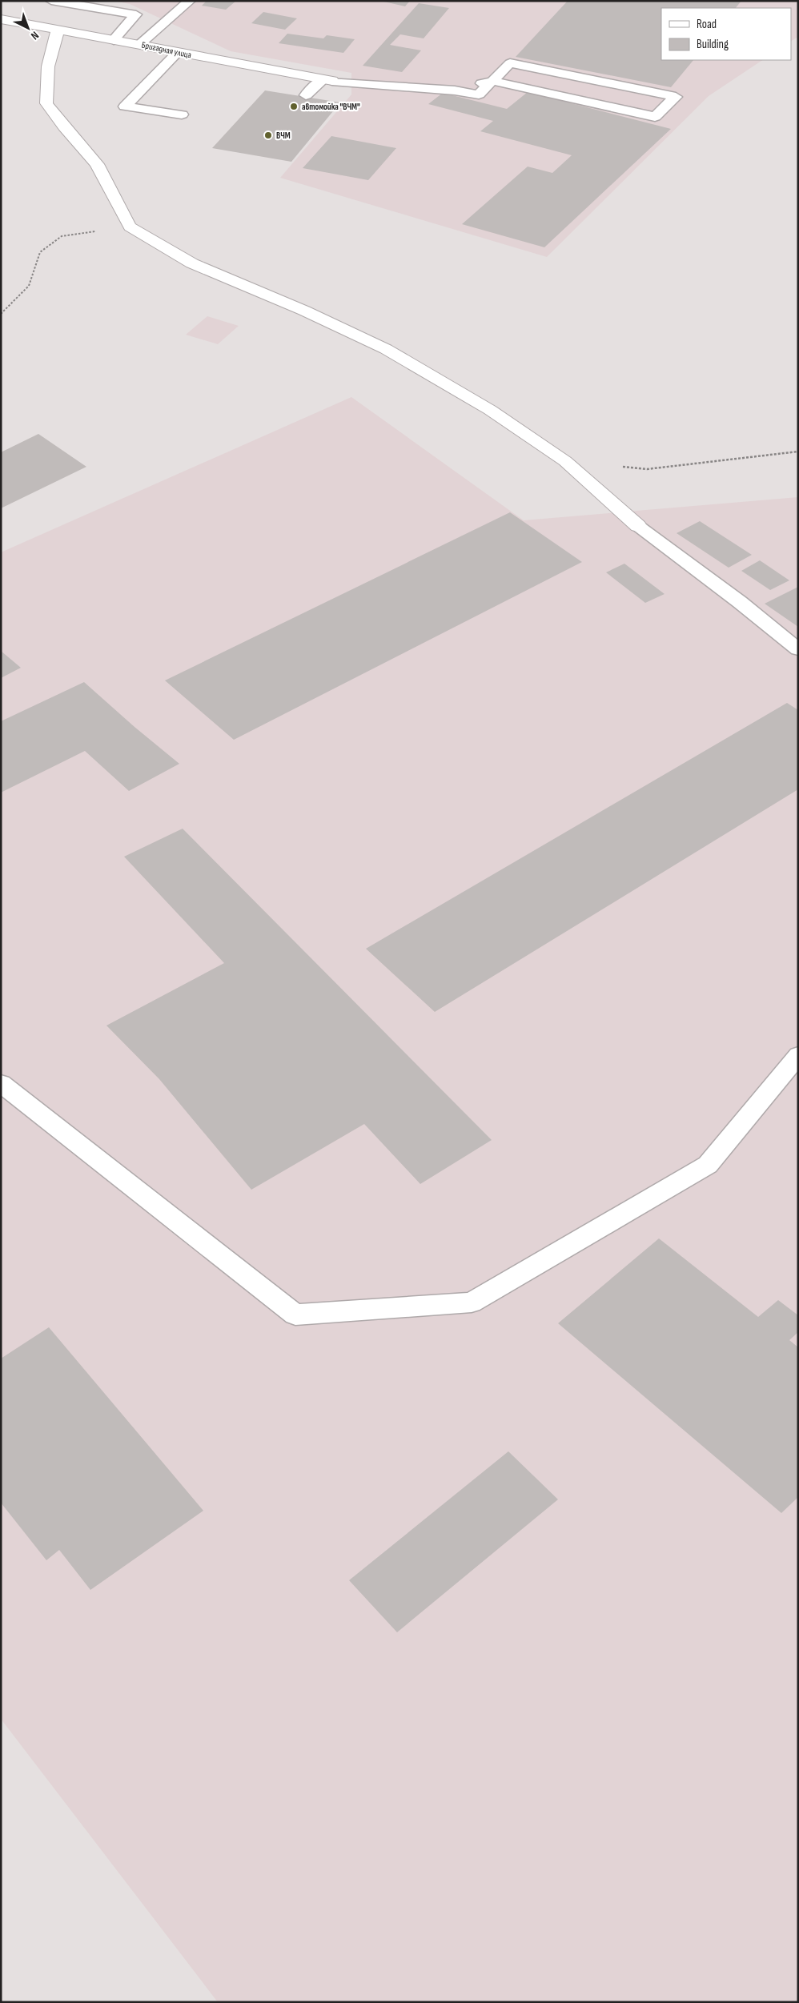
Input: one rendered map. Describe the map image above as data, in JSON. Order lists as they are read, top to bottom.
{
  "streets": {
    "street": ["Бригадная улица"]
  },
  "places": ["автомойка \"ВЧМ\"", "ВЧМ"],
  "legend": ["Road", "Building"],
  "north": "bottom right"
}
